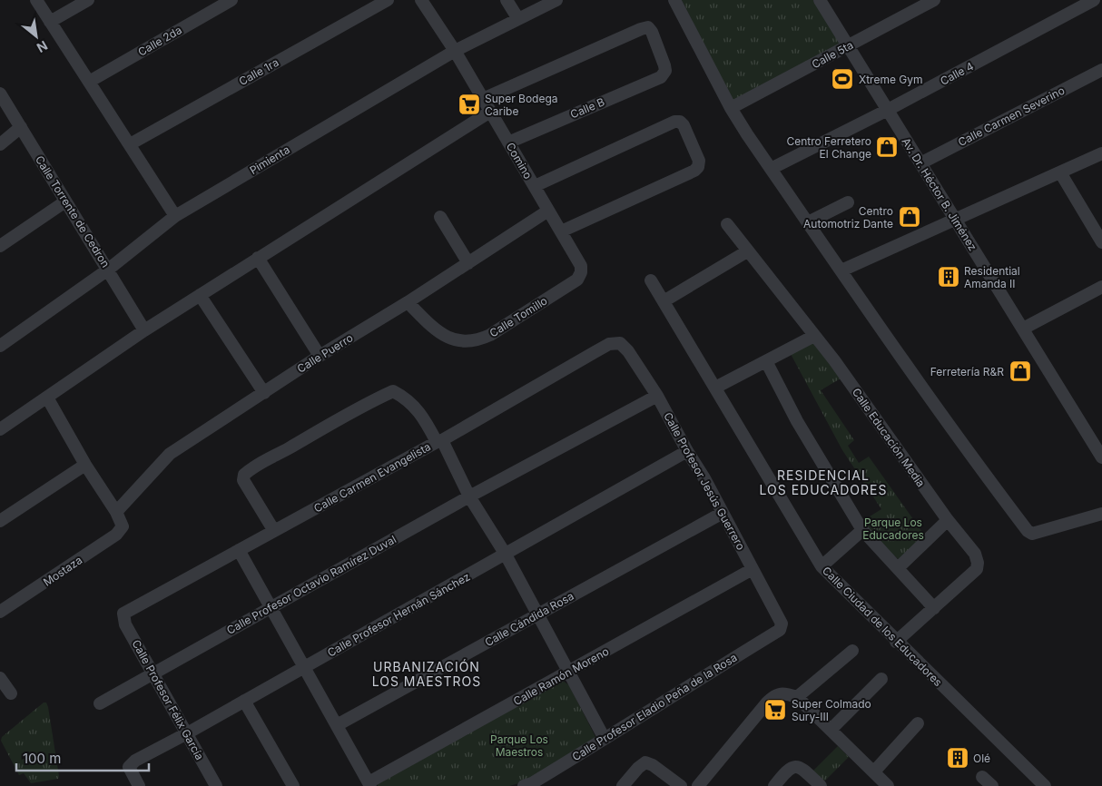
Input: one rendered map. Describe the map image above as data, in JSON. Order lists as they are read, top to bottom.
{
  "streets": {
    "street": [
      "Calle 2da",
      "Calle 5ta",
      "Calle 1ra",
      "Calle 4",
      "Calle B",
      "Calle Carmen Severino",
      "Pimienta",
      "Comino",
      "Av. Dr. Héctor B. Jiménez",
      "Calle Torrente de Cedron",
      "Calle Tomillo",
      "Calle Puerro",
      "Calle Educación Media",
      "Calle Carmen Evangelista",
      "Calle Profesor Jesús Guerrero",
      "Mostaza",
      "Calle Profesor Octavio Ramírez Duval",
      "Calle Profesor Hernán Sánchez",
      "Calle Cándida Rosa",
      "Calle Ciudad de los Educadores",
      "Calle Ramón Moreno",
      "Calle Profesor Félix García",
      "Calle Profesor Eladio Peña de la Rosa"
    ]
  },
  "crossings": [
    ["Calle 5ta", "Av. Dr. Héctor B. Jiménez"],
    ["Calle 4", "Av. Dr. Héctor B. Jiménez"],
    ["Calle B", "Comino"],
    ["Calle Carmen Severino", "Av. Dr. Héctor B. Jiménez"],
    ["Pimienta", "Comino"],
    ["Pimienta", "Calle Torrente de Cedron"],
    ["Comino", "Calle Tomillo"],
    ["Comino", "Calle Puerro"],
    ["Calle Tomillo", "Calle Puerro"],
    ["Calle Puerro", "Mostaza"],
    ["Calle Educación Media", "Calle Ciudad de los Educadores"],
    ["Calle Carmen Evangelista", "Calle Profesor Jesús Guerrero"],
    ["Calle Carmen Evangelista", "Calle Profesor Félix García"],
    ["Calle Profesor Jesús Guerrero", "Calle Profesor Octavio Ramírez Duval"],
    ["Calle Profesor Jesús Guerrero", "Calle Profesor Hernán Sánchez"],
    ["Calle Profesor Jesús Guerrero", "Calle Cándida Rosa"],
    ["Calle Profesor Jesús Guerrero", "Calle Ramón Moreno"],
    ["Calle Profesor Jesús Guerrero", "Calle Profesor Eladio Peña de la Rosa"],
    ["Calle Profesor Octavio Ramírez Duval", "Calle Profesor Félix García"],
    ["Calle Profesor Hernán Sánchez", "Calle Profesor Félix García"]
  ],
  "districts": ["RESIDENCIAL LOS EDUCADORES", "URBANIZACIÓN LOS MAESTROS"],
  "parks": ["Parque Los Educadores", "Parque Los Maestros"],
  "places": {
    "sports": ["Xtreme Gym"],
    "supermarket": ["Super Bodega Caribe", "Super Colmado Sury-III"],
    "shop": ["Centro Ferretero El Change", "Centro Automotriz Dante", "Ferretería R&R"],
    "building": ["Residential Amanda II", "Olé"]
  },
  "scale_bar": "100 m",
  "north": "bottom right"
}
